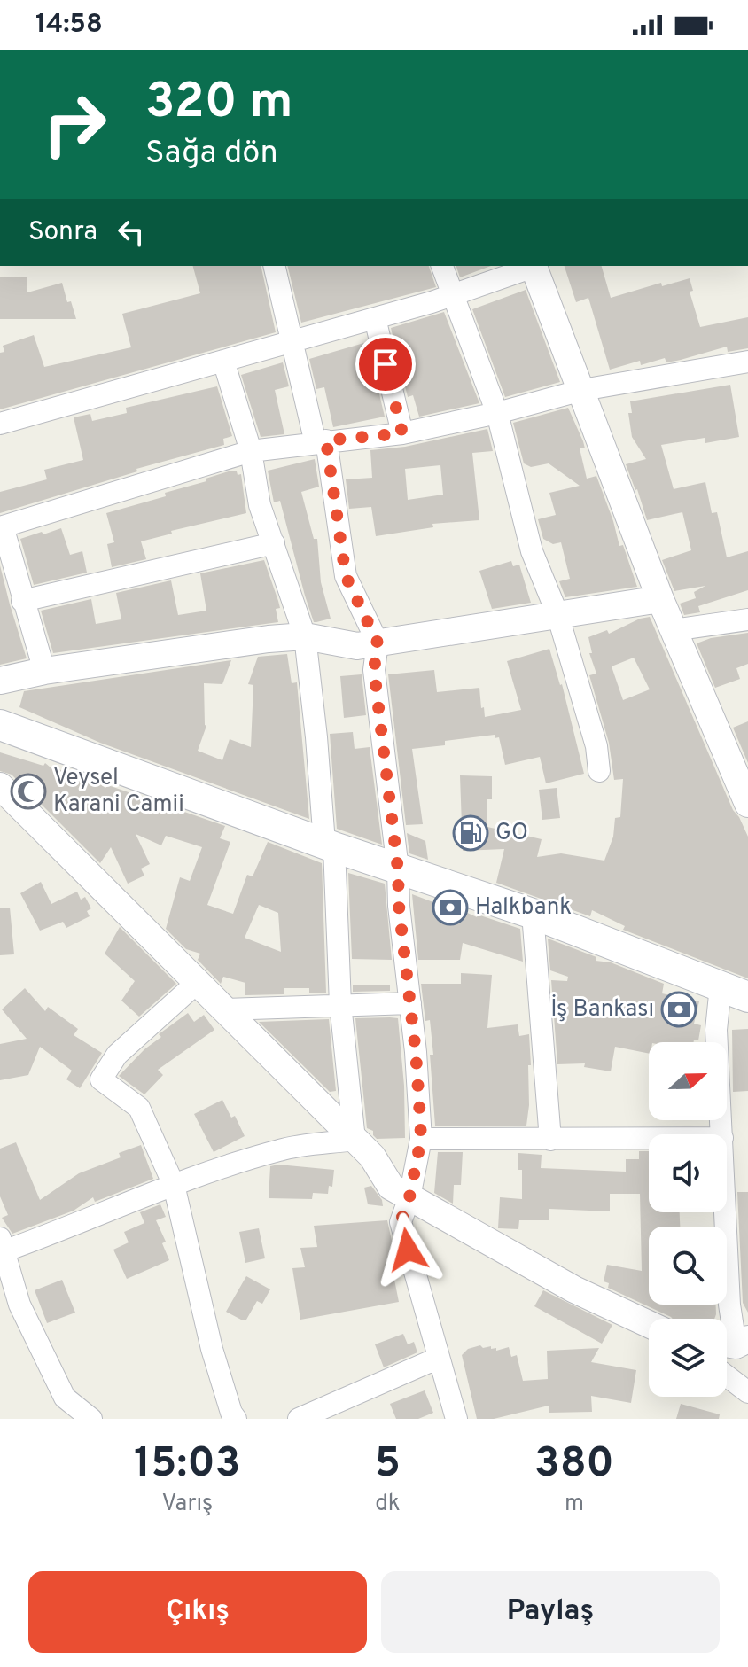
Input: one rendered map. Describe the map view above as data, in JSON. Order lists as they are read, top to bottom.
{
  "places": {
    "mosque": ["Veysel Karani Camii"],
    "fuel station": ["GO"],
    "bank": ["Halkbank", "İş Bankası"]
  },
  "north": "right",
  "page": {
    "status": "14:58",
    "turn": ["320 m", "Sağa dön"],
    "then": "Sonra",
    "eta": [
      "15:03",
      "Varış",
      "5",
      "dk",
      "380",
      "m"
    ],
    "buttons": ["Çıkış", "Paylaş"]
  }
}
